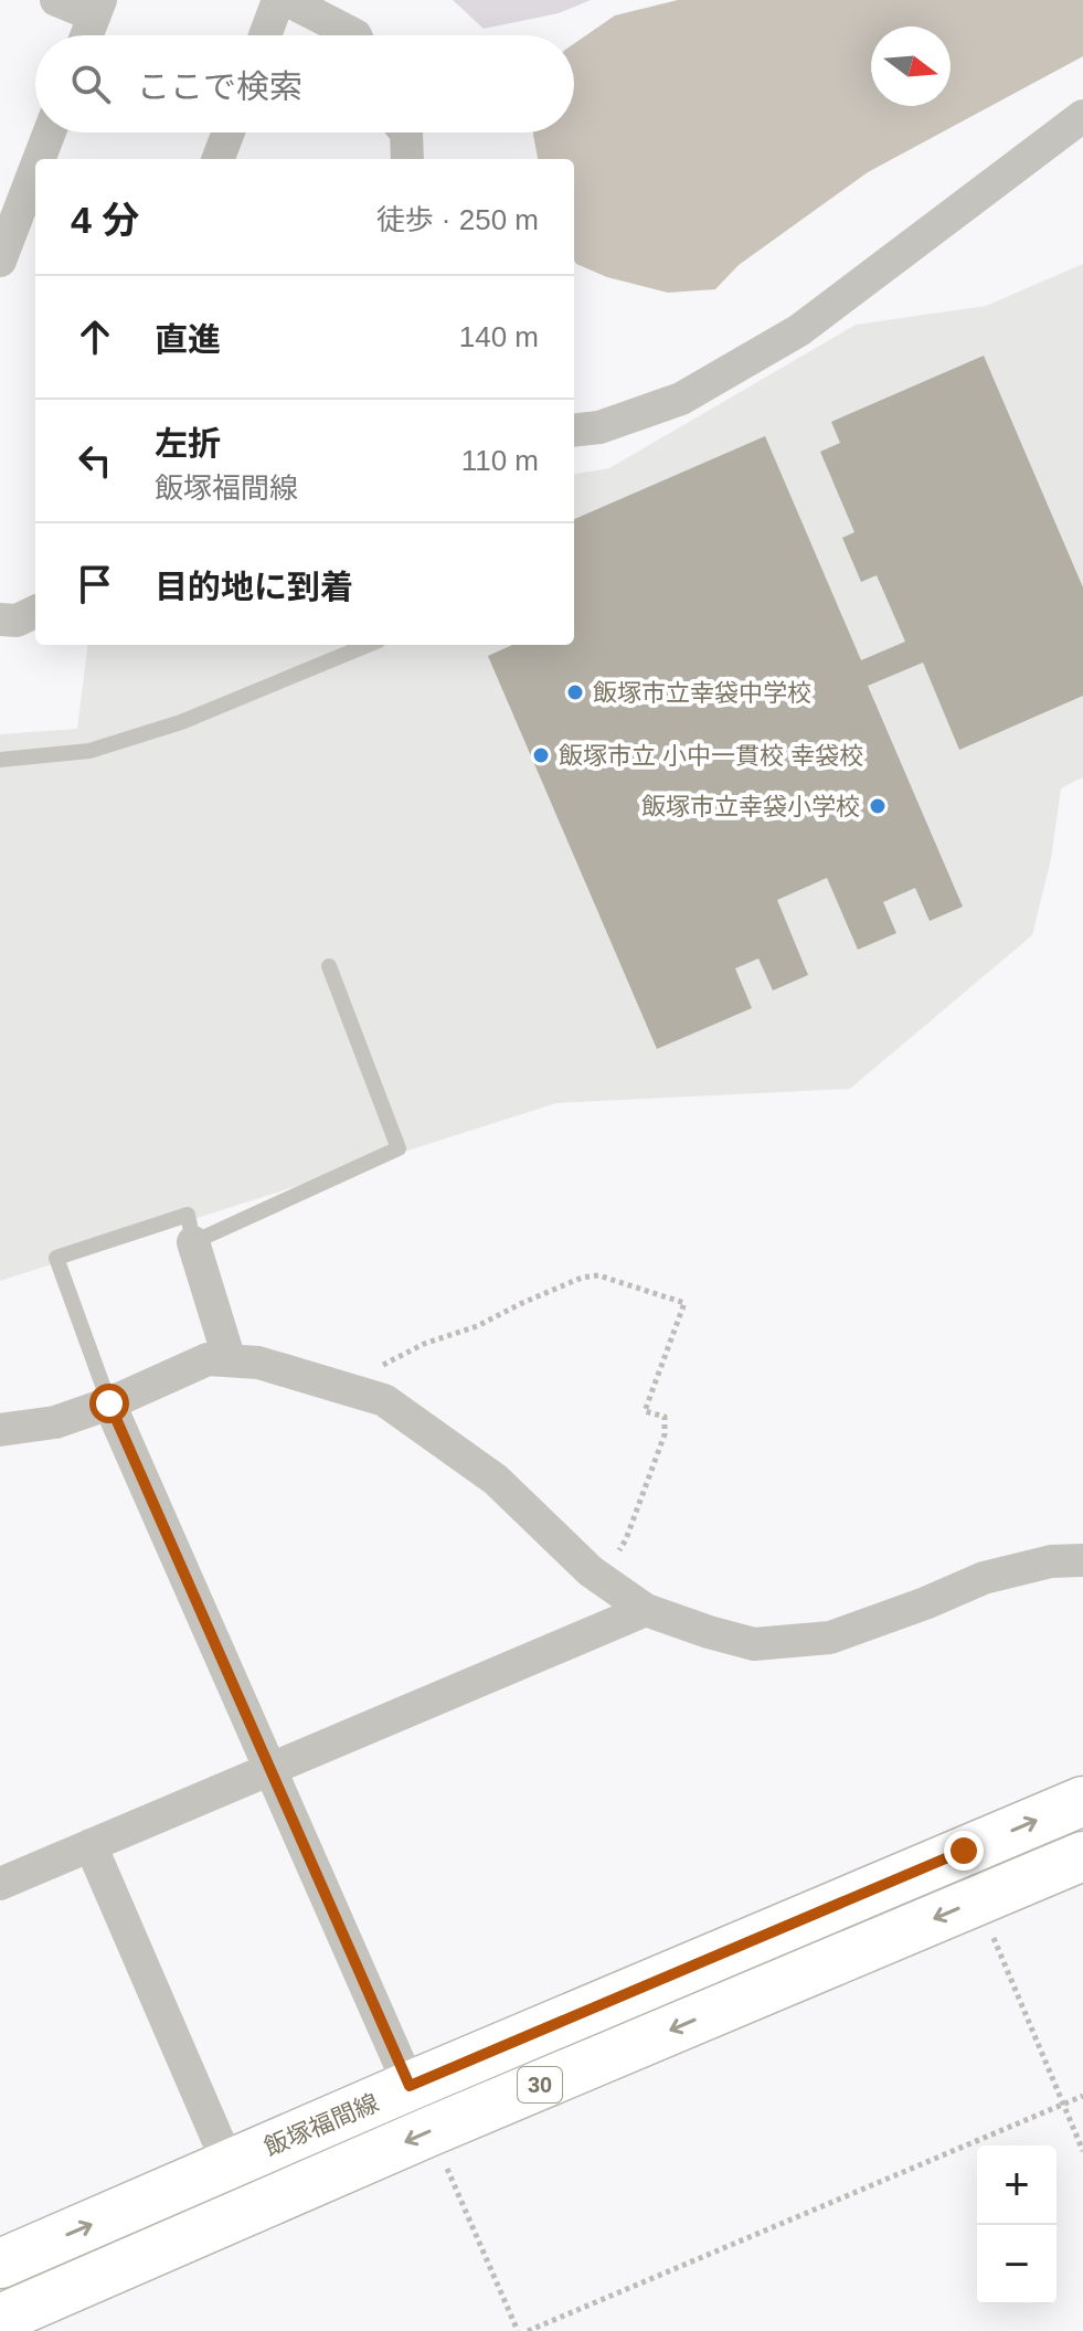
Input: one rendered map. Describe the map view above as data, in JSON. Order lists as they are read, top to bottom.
{
  "streets": {
    "main road": ["30", "飯塚福間線"]
  },
  "places": ["飯塚市立幸袋中学校", "飯塚市立 小中一貫校 幸袋校", "飯塚市立幸袋小学校"],
  "north": "right",
  "page": {
    "search": "ここで検索",
    "heading": ["4 分", "徒歩 · 250 m"],
    "list": [
      ["直進", "140 m"],
      ["左折", "飯塚福間線", "110 m"],
      "目的地に到着"
    ],
    "map_buttons": ["+", "−"]
  }
}
